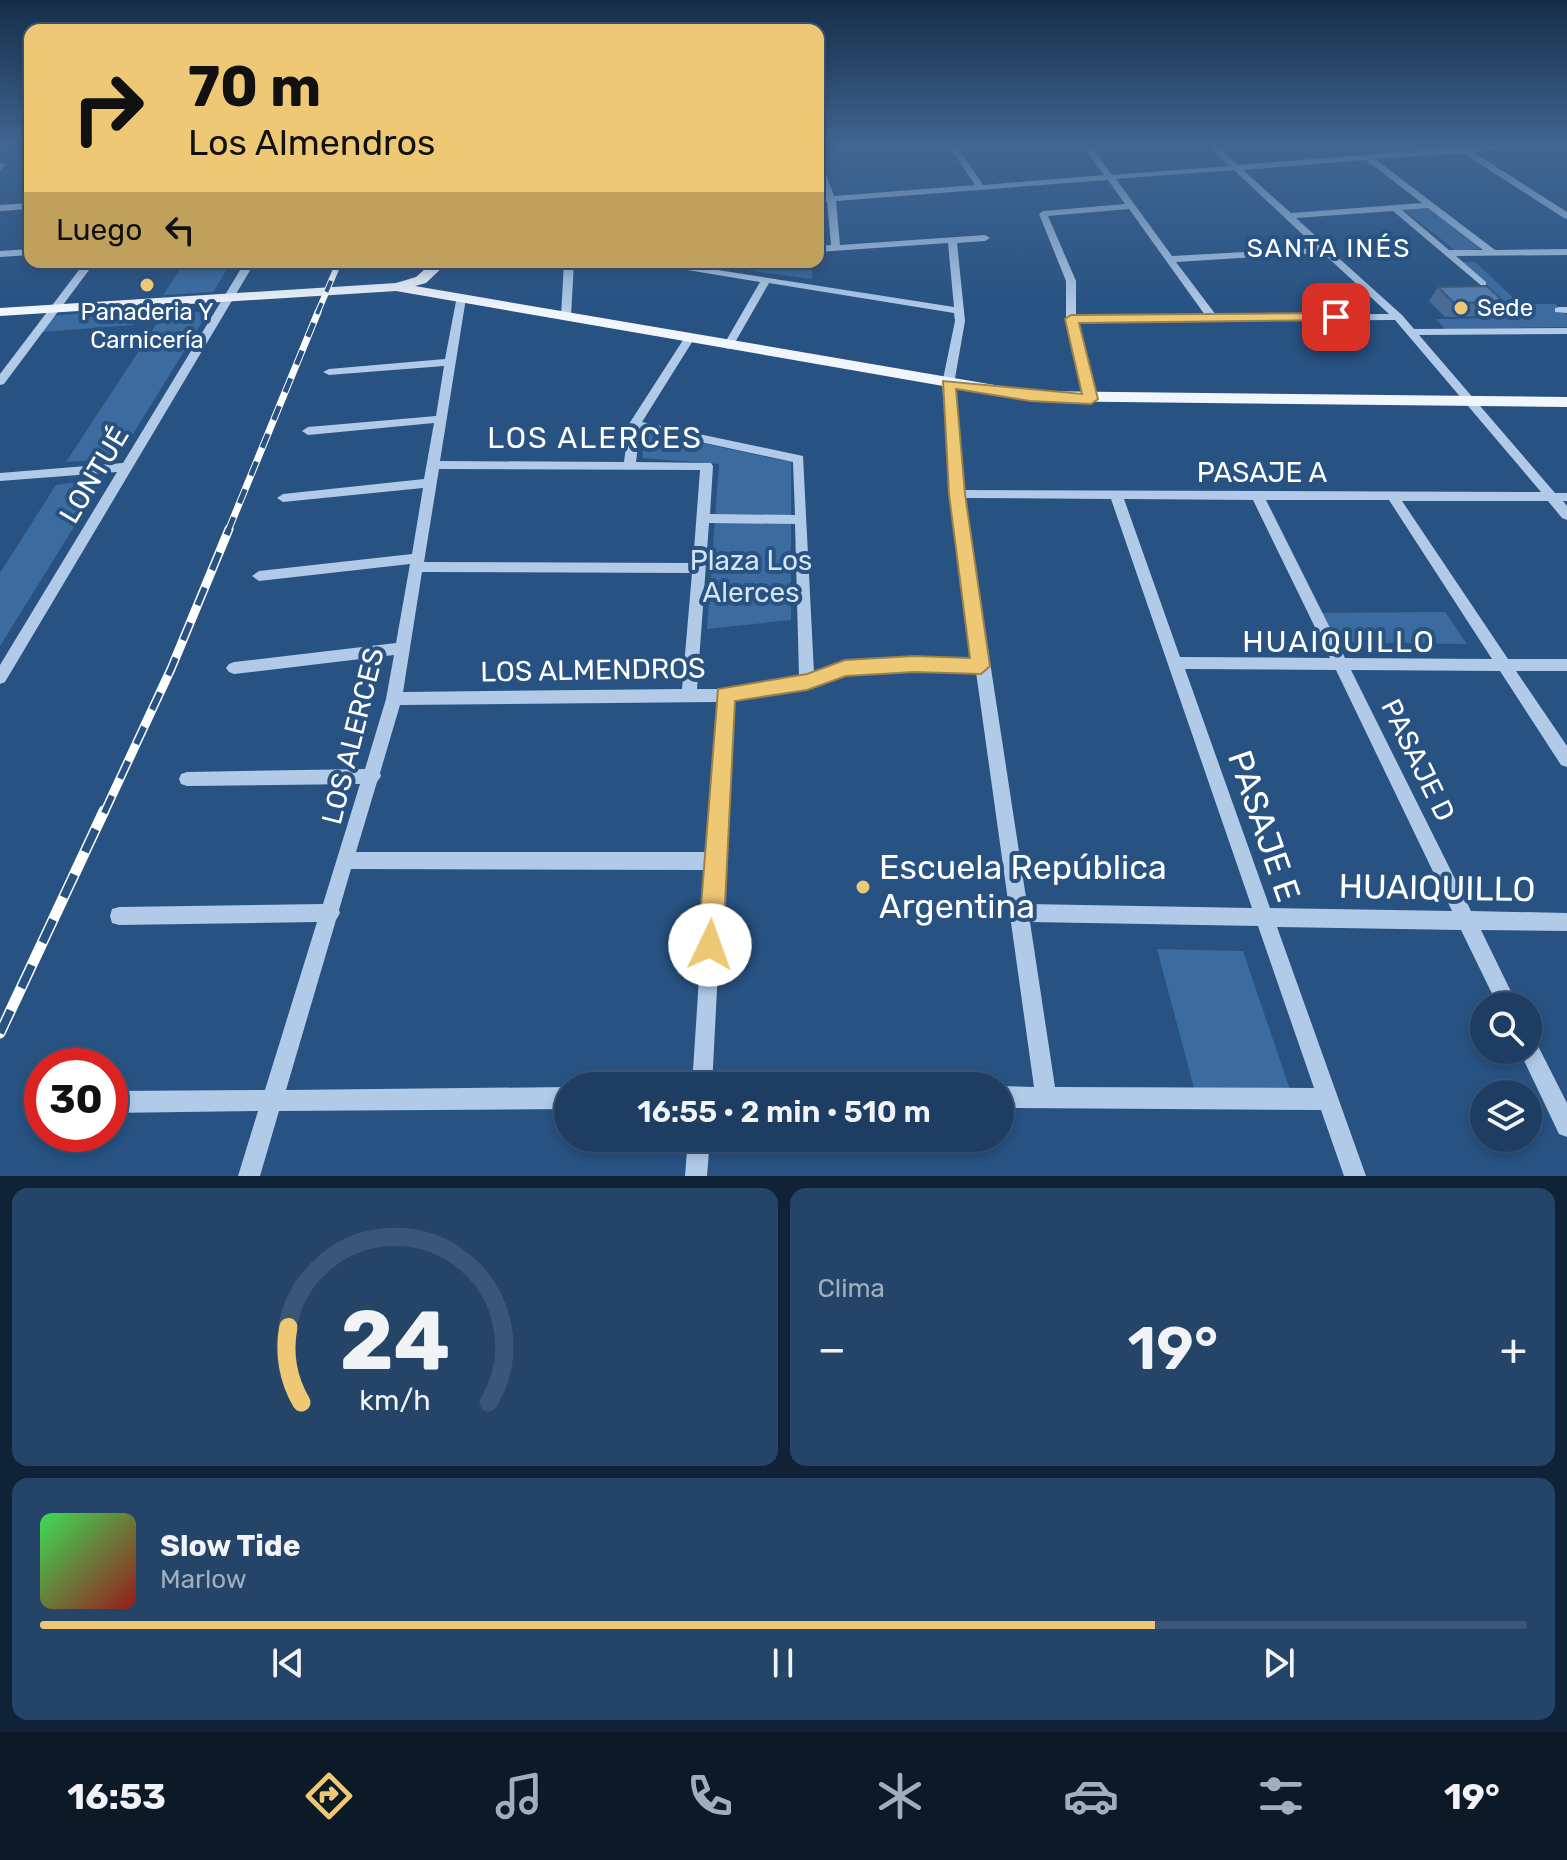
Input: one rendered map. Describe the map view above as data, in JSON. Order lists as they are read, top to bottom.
{
  "streets": {
    "street": [
      "PASAJE A",
      "LONTUÉ",
      "LOS ALMENDROS",
      "LOS ALERCES",
      "PASAJE D",
      "PASAJE E",
      "HUAIQUILLO"
    ]
  },
  "crossings": [
    ["PASAJE A", "PASAJE D"],
    ["PASAJE A", "PASAJE E"],
    ["LOS ALMENDROS", "LOS ALERCES"],
    ["PASAJE D", "HUAIQUILLO"],
    ["PASAJE E", "HUAIQUILLO"]
  ],
  "districts": ["SANTA INÉS", "LOS ALERCES", "HUAIQUILLO"],
  "parks": ["Plaza Los Alerces"],
  "places": ["Panaderia Y Carnicería", "Sede", "Escuela República Argentina"],
  "page": {
    "turn": ["70 m", "Los Almendros"],
    "then": "Luego",
    "limit": "30",
    "trip": "16:55 · 2 min · 510 m",
    "tile": "Clima",
    "heat": ["−", "19°", "+"],
    "song": ["Slow Tide", "Marlow"],
    "tabs": ["16:53", "19°"],
    "gauge": ["24", "km/h"]
  }
}
